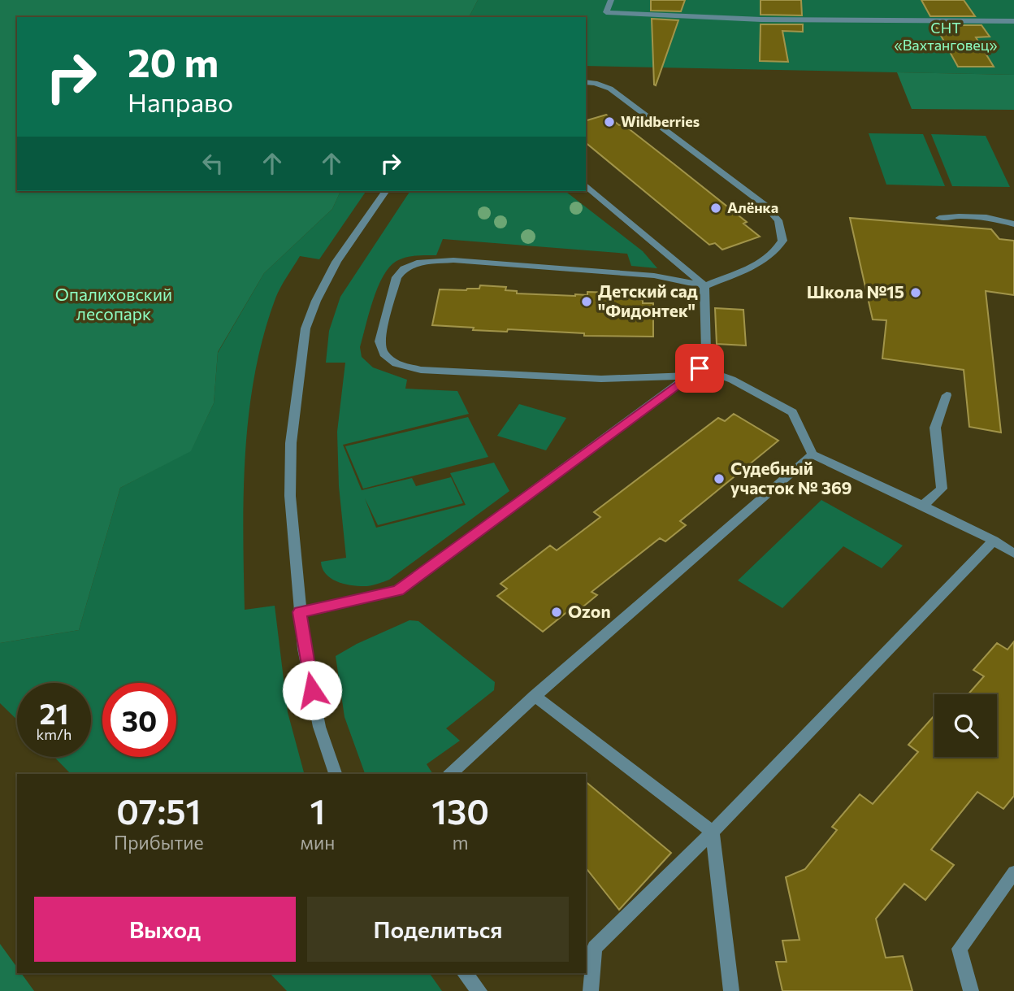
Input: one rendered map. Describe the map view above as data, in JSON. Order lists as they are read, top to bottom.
{
  "parks": ["СНТ «Вахтанговец»", "Опалиховский лесопарк"],
  "places": [
    "Wildberries",
    "Алёнка",
    "Школа №15",
    "Детский сад \"Фидонтек\"",
    "Судебный участок № 369",
    "Ozon"
  ],
  "page": {
    "turn": ["20 m", "Направо"],
    "speed": "21 km/h",
    "limit": "30",
    "eta": [
      "07:51",
      "Прибытие",
      "1",
      "мин",
      "130",
      "m"
    ],
    "buttons": ["Выход", "Поделиться"]
  }
}
